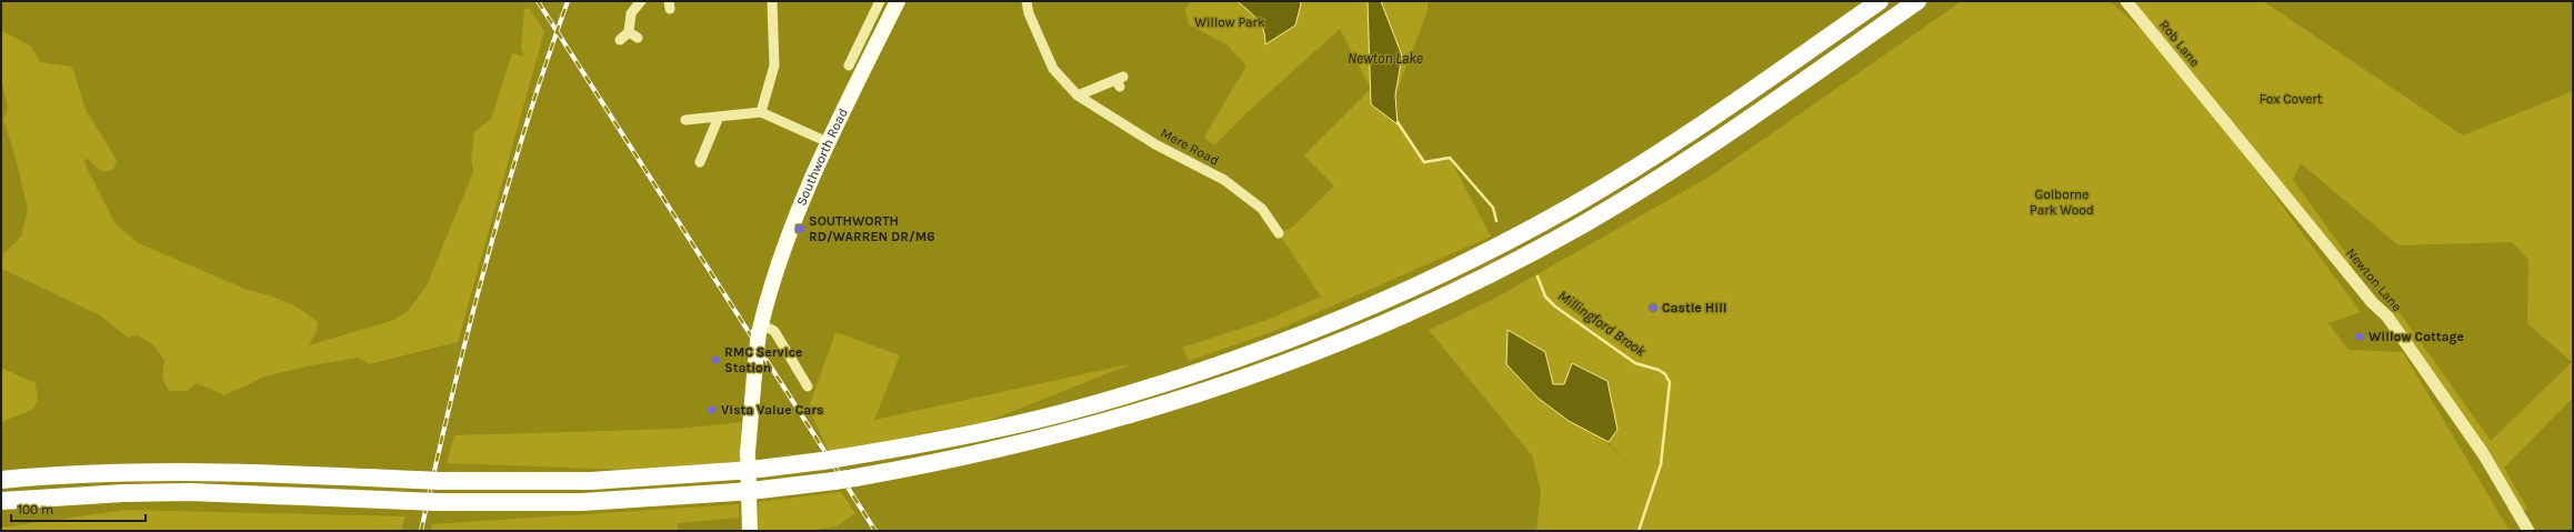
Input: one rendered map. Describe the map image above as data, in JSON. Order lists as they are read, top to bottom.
{
  "streets": {
    "main road": ["Southworth Road"],
    "street": ["Rob Lane", "Mere Road", "Newton Lane"]
  },
  "crossings": [
    ["Rob Lane", "Newton Lane"]
  ],
  "water": ["Newton Lake", "Millingford Brook"],
  "parks": ["Willow Park", "Fox Covert", "Golborne Park Wood"],
  "places": {
    "transit": ["SOUTHWORTH RD/WARREN DR/M6"],
    "other": [
      "Castle Hill",
      "Willow Cottage",
      "RMC Service Station",
      "Vista Value Cars"
    ]
  },
  "scale_bar": "100 m"
}
